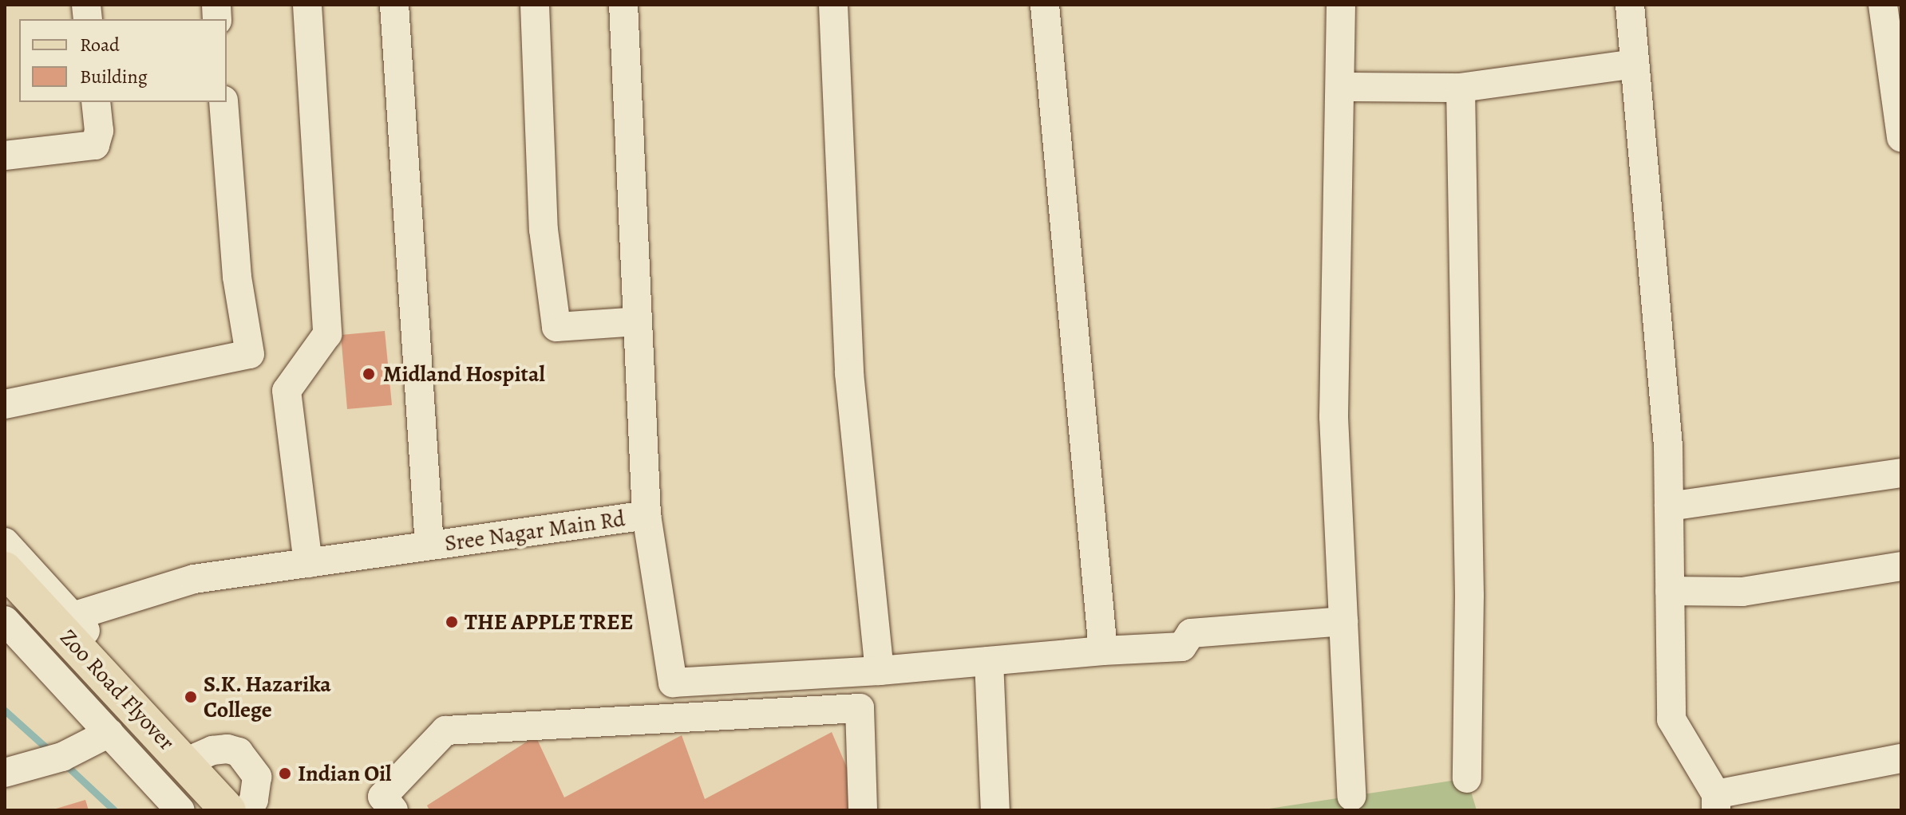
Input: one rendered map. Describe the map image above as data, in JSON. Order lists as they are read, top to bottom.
{
  "streets": {
    "main road": ["Zoo Road Flyover"],
    "street": ["Sree Nagar Main Rd"]
  },
  "places": [
    "Midland Hospital",
    "THE APPLE TREE",
    "S.K. Hazarika College",
    "Indian Oil"
  ],
  "legend": ["Road", "Building"]
}
